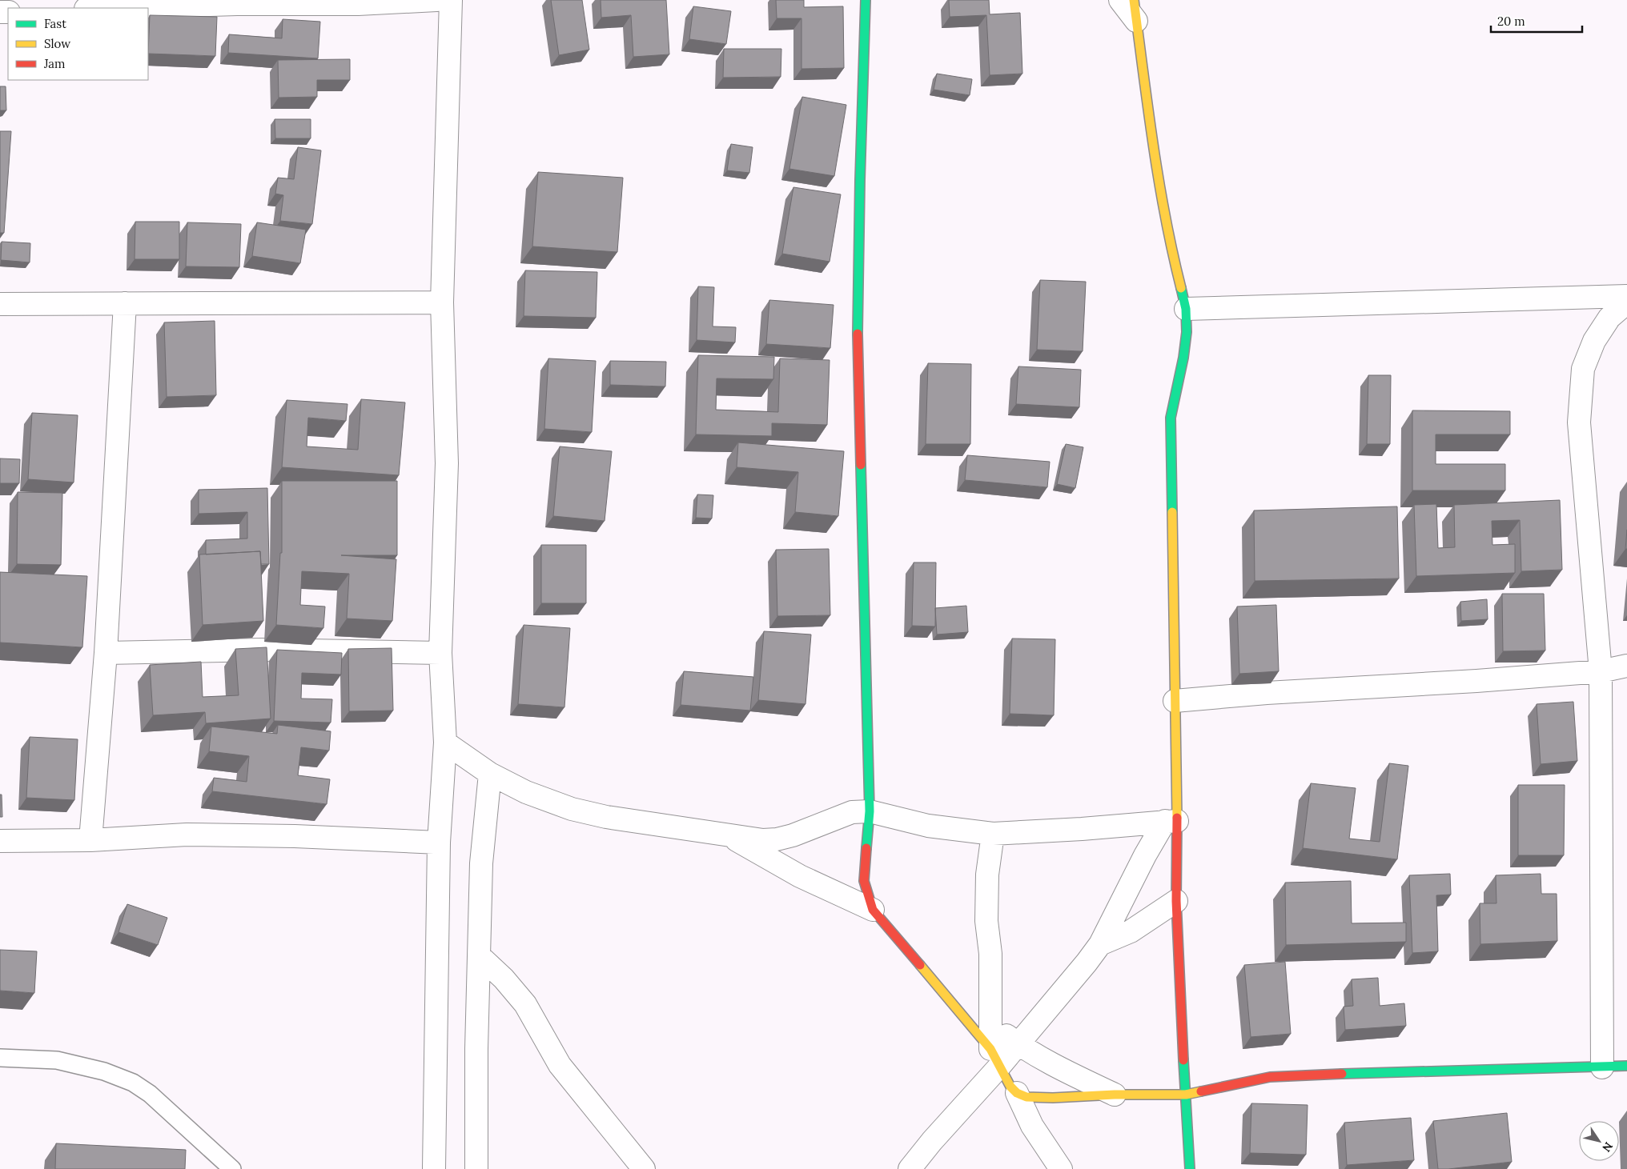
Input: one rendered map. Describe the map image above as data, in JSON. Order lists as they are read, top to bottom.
{
  "legend": ["Fast", "Slow", "Jam"],
  "scale_bar": "20 m",
  "north": "bottom right"
}
